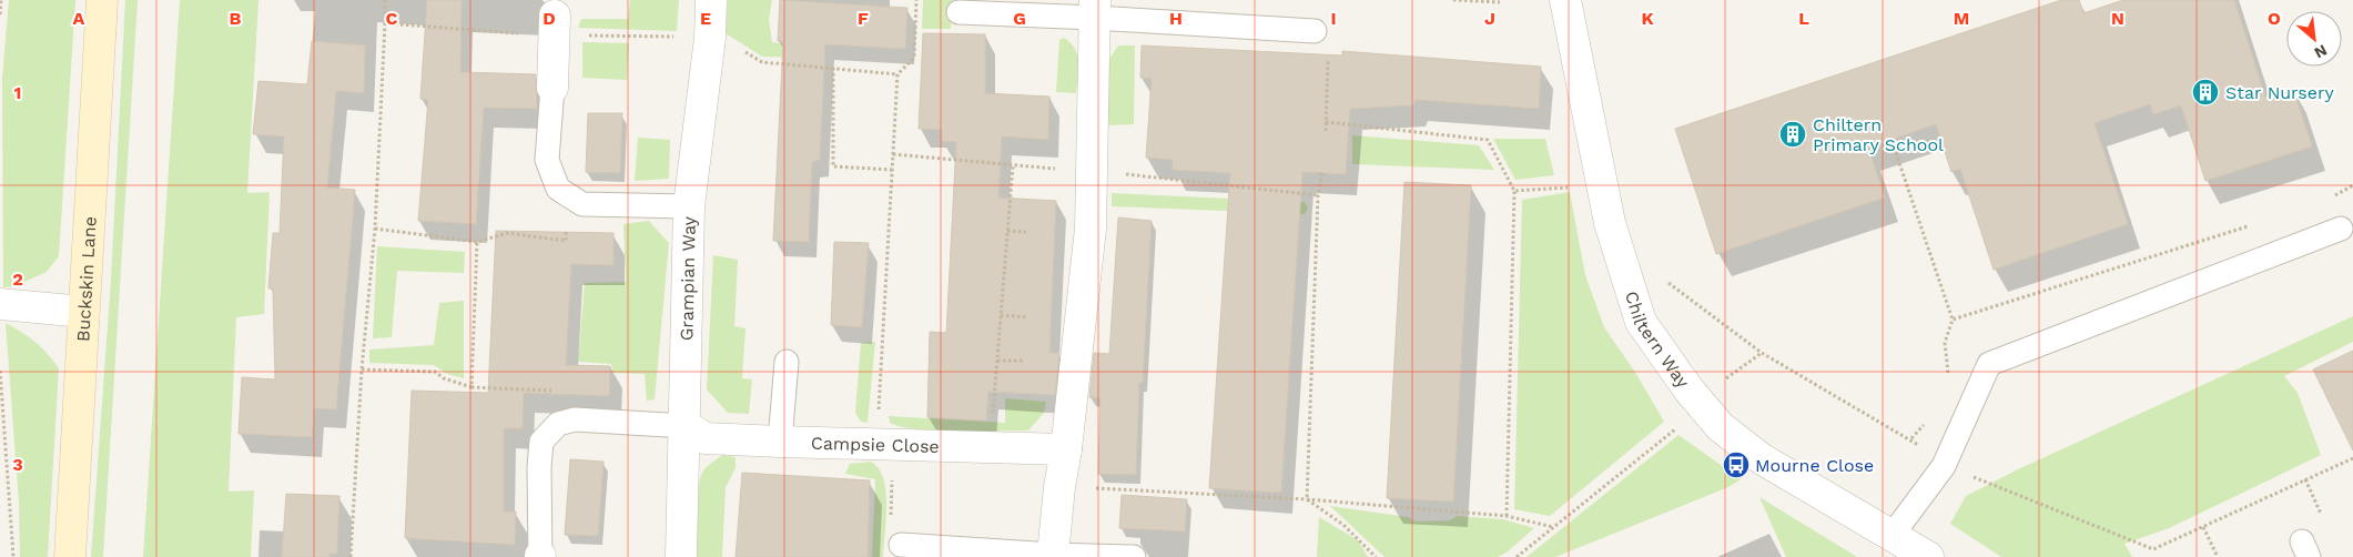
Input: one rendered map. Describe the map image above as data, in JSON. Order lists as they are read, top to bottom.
{
  "streets": {
    "street": [
      "Grampian Way",
      "Buckskin Lane",
      "Chiltern Way",
      "Campsie Close"
    ]
  },
  "crossings": [
    ["Grampian Way", "Campsie Close"]
  ],
  "places": {
    "building": ["Star Nursery", "Chiltern Primary School"],
    "bus stop": ["Mourne Close"]
  },
  "north": "bottom right",
  "grid": {
    "columns": [
      "A",
      "B",
      "C",
      "D",
      "E",
      "F",
      "G",
      "H",
      "I",
      "J",
      "K",
      "L",
      "M",
      "N",
      "O"
    ],
    "rows": ["1", "2", "3"]
  }
}
